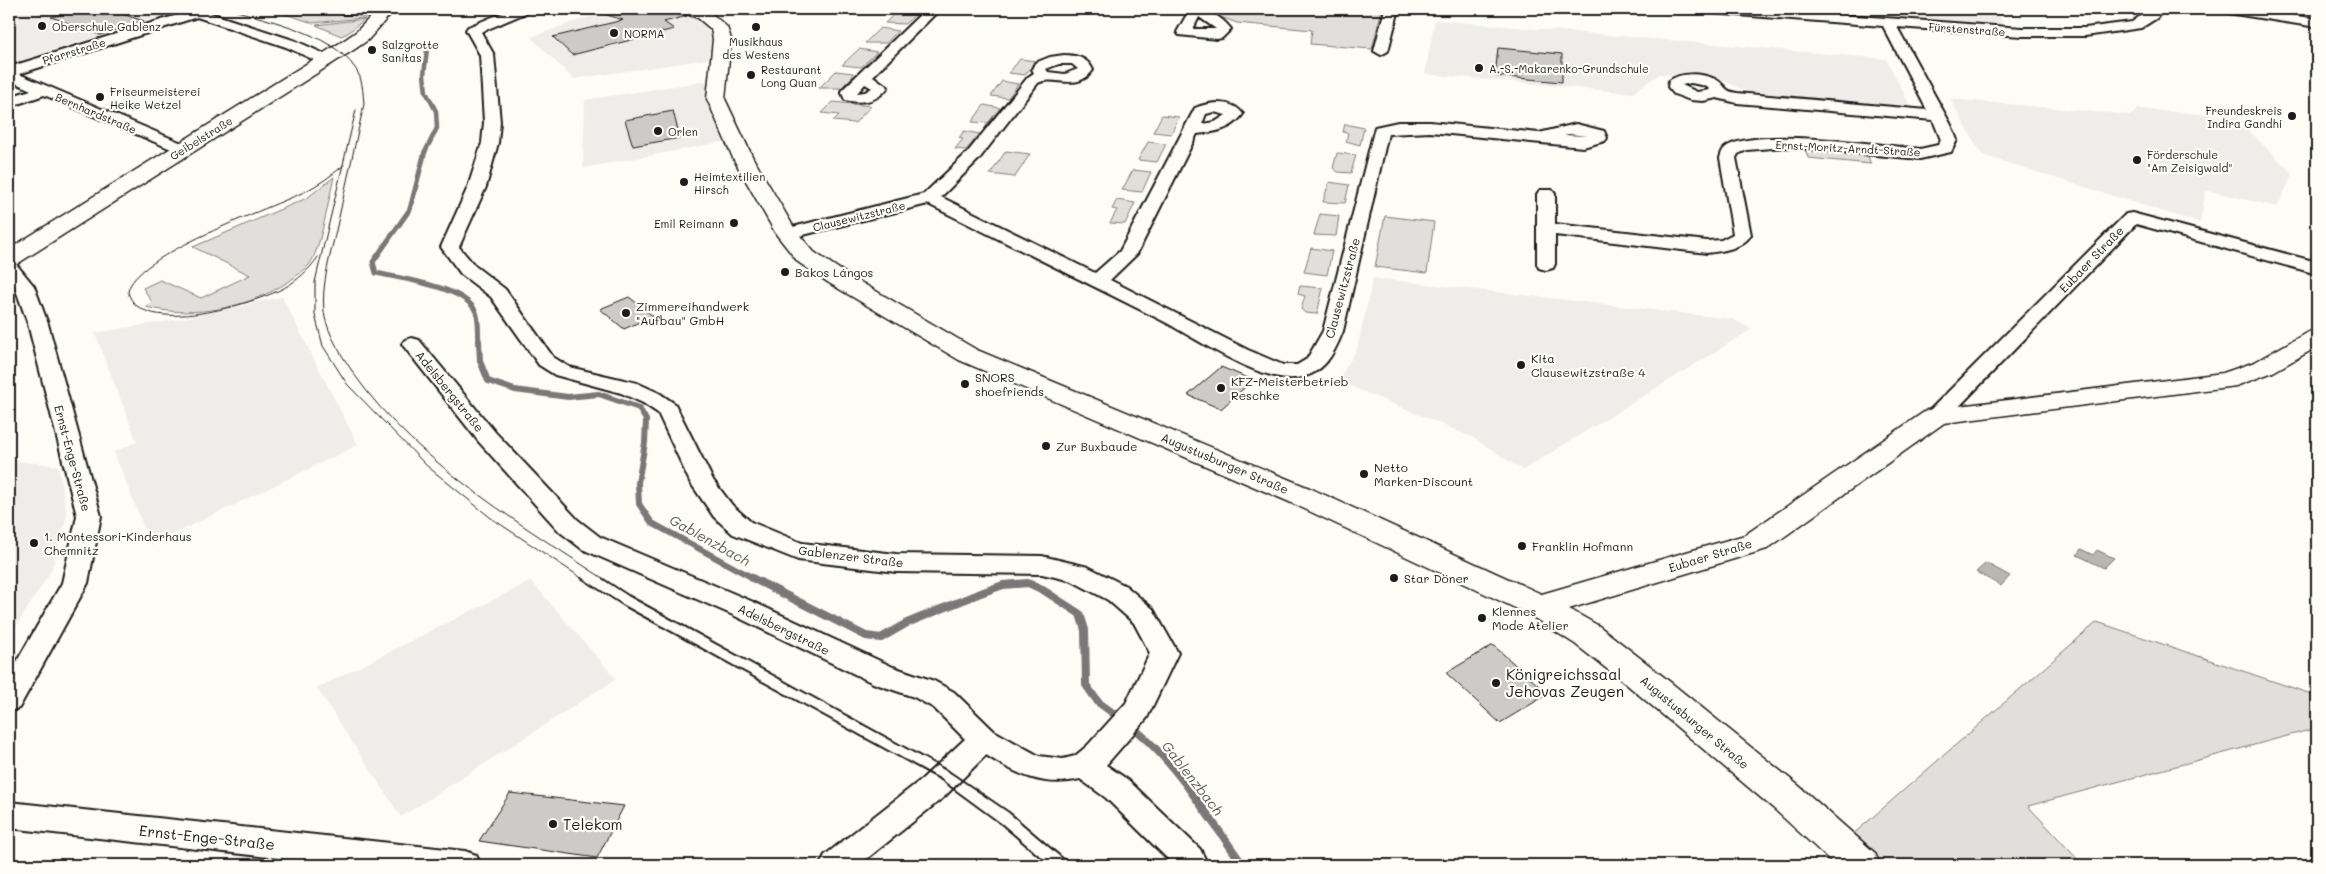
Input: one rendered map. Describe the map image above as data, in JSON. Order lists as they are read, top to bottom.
{
  "streets": {
    "main road": ["Geibelstraße", "Eubaer Straße", "Augustusburger Straße"],
    "street": [
      "Fürstenstraße",
      "Pfarrstraße",
      "Bernhardstraße",
      "Ernst-Moritz-Arndt-Straße",
      "Clausewitzstraße",
      "Adelsbergstraße",
      "Ernst-Enge-Straße",
      "Gablenzer Straße"
    ]
  },
  "crossings": [
    ["Fürstenstraße", "Ernst-Moritz-Arndt-Straße"],
    ["Pfarrstraße", "Bernhardstraße"],
    ["Bernhardstraße", "Geibelstraße"],
    ["Clausewitzstraße", "Augustusburger Straße"],
    ["Eubaer Straße", "Augustusburger Straße"],
    ["Adelsbergstraße", "Gablenzer Straße"]
  ],
  "water": ["Gablenzbach"],
  "places": [
    "Oberschule Gablenz",
    "Musikhaus des Westens",
    "NORMA",
    "Salzgrotte Sanitas",
    "A.-S.-Makarenko-Grundschule",
    "Restaurant Long Quan",
    "Friseurmeisterei Heike Wetzel",
    "Freundeskreis Indira Gandhi",
    "Orlen",
    "Förderschule \"Am Zeisigwald\"",
    "Heimtextilien Hirsch",
    "Emil Reimann",
    "Bakos Lángos",
    "Zimmereihandwerk \"Aufbau\" GmbH",
    "Kita Clausewitzstraße 4",
    "SNORS shoefriends",
    "KFZ-Meisterbetrieb Reschke",
    "Zur Buxbaude",
    "Netto Marken-Discount",
    "1. Montessori-Kinderhaus Chemnitz",
    "Franklin Hofmann",
    "Star Döner",
    "Klennes Mode Atelier",
    "Königreichssaal Jehovas Zeugen",
    "Telekom"
  ]
}
